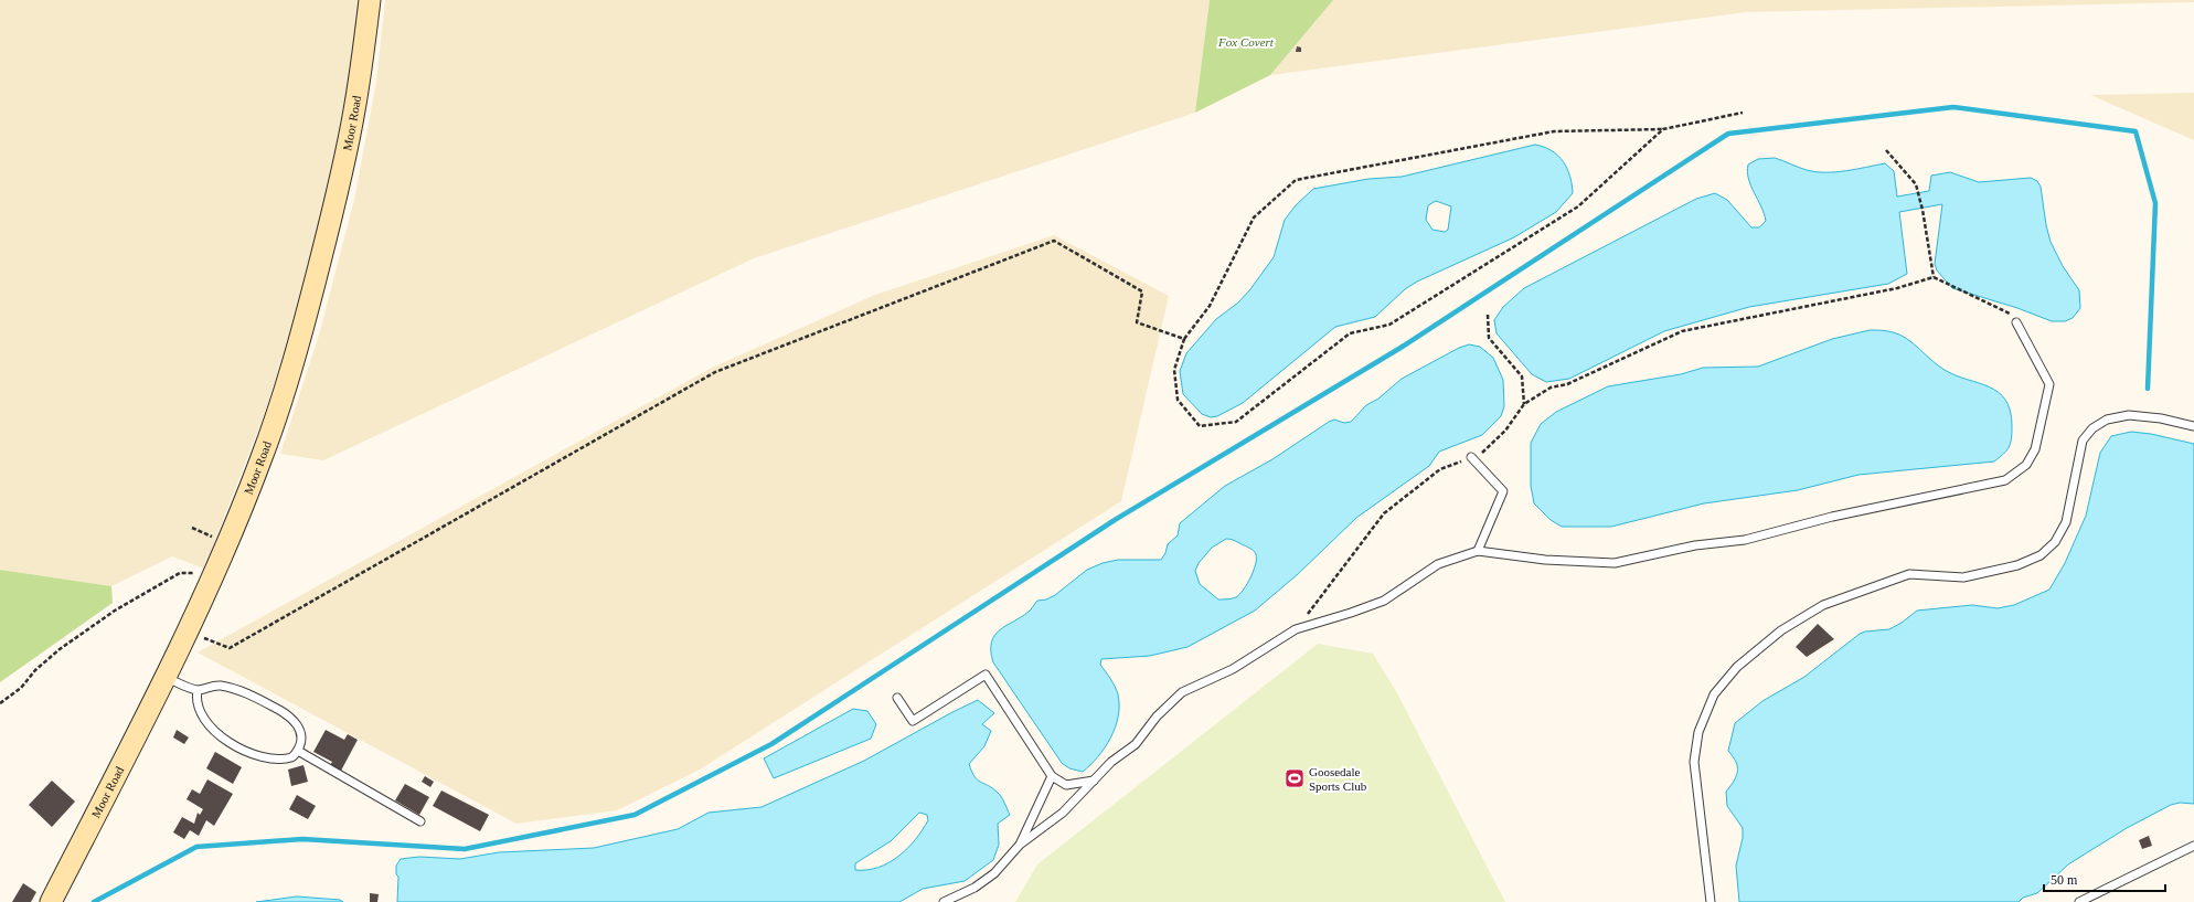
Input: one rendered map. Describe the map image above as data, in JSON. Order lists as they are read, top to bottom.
{
  "streets": {
    "main road": ["Moor Road"]
  },
  "parks": ["Fox Covert"],
  "places": {
    "sports": ["Goosedale Sports Club"]
  },
  "scale_bar": "50 m"
}
